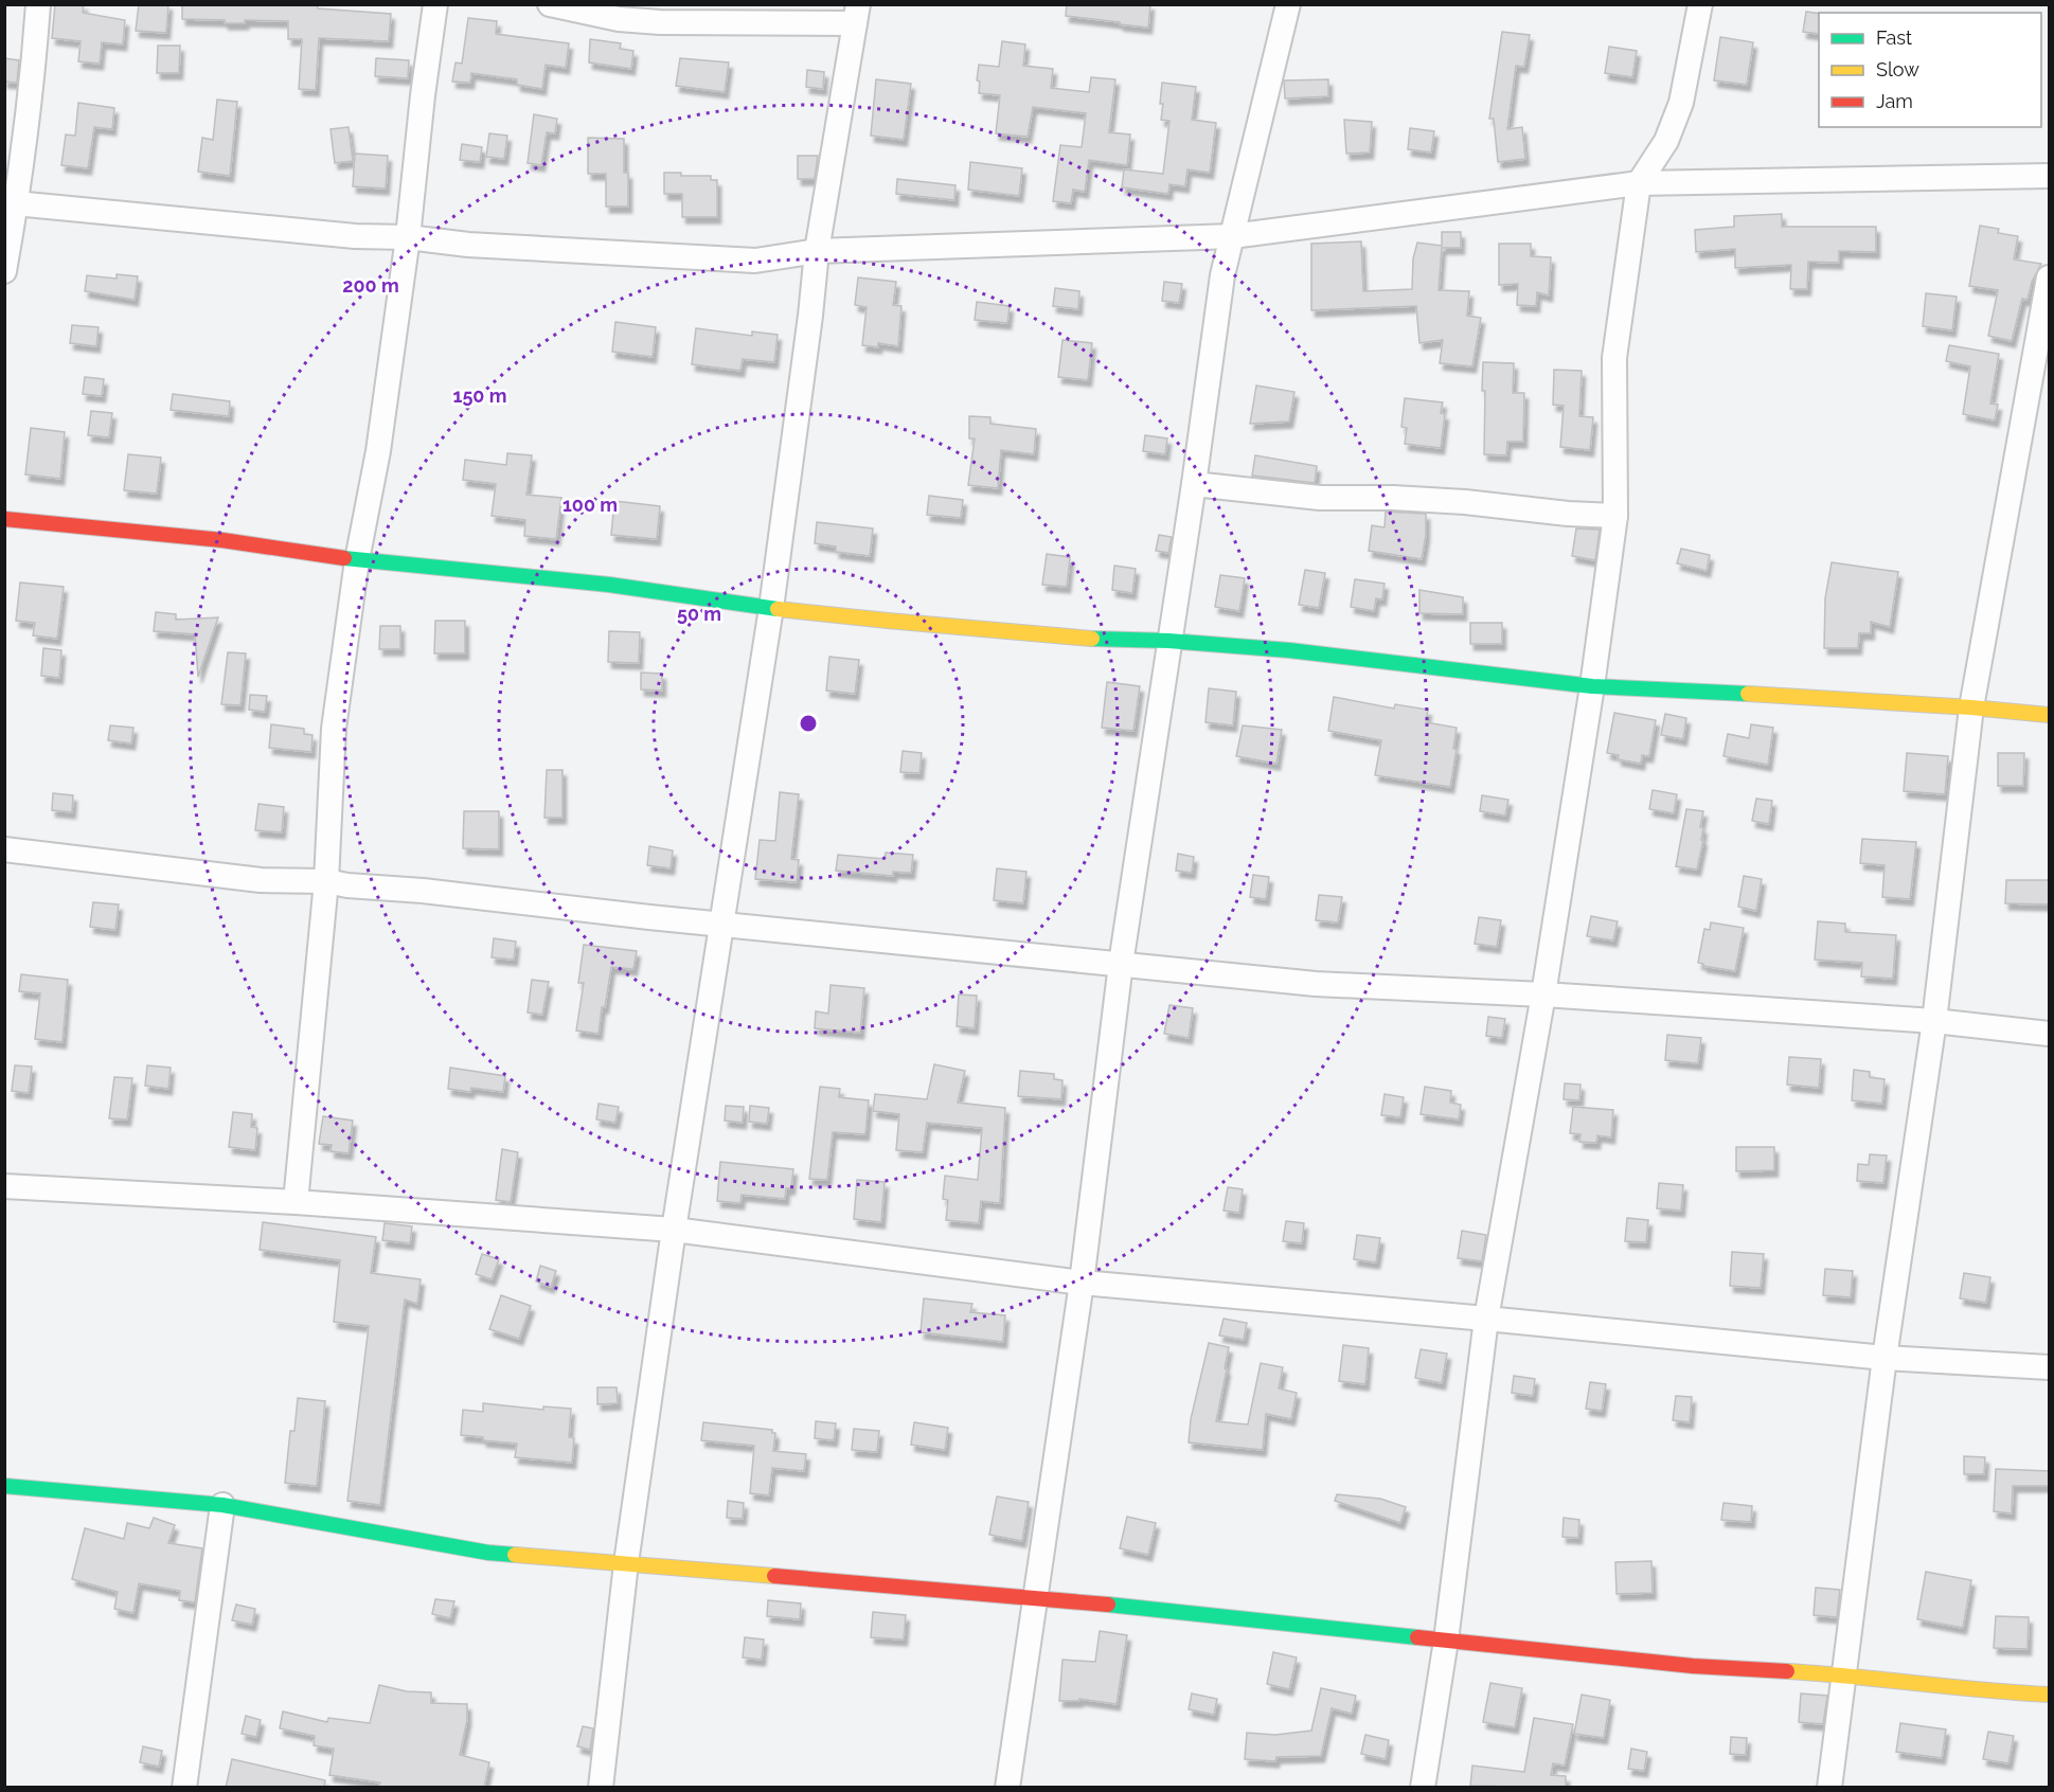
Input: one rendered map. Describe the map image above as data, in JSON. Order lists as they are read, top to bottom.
{
  "legend": ["Fast", "Slow", "Jam"],
  "rings": [
    "200 m",
    "150 m",
    "100 m",
    "50 m"
  ]
}
